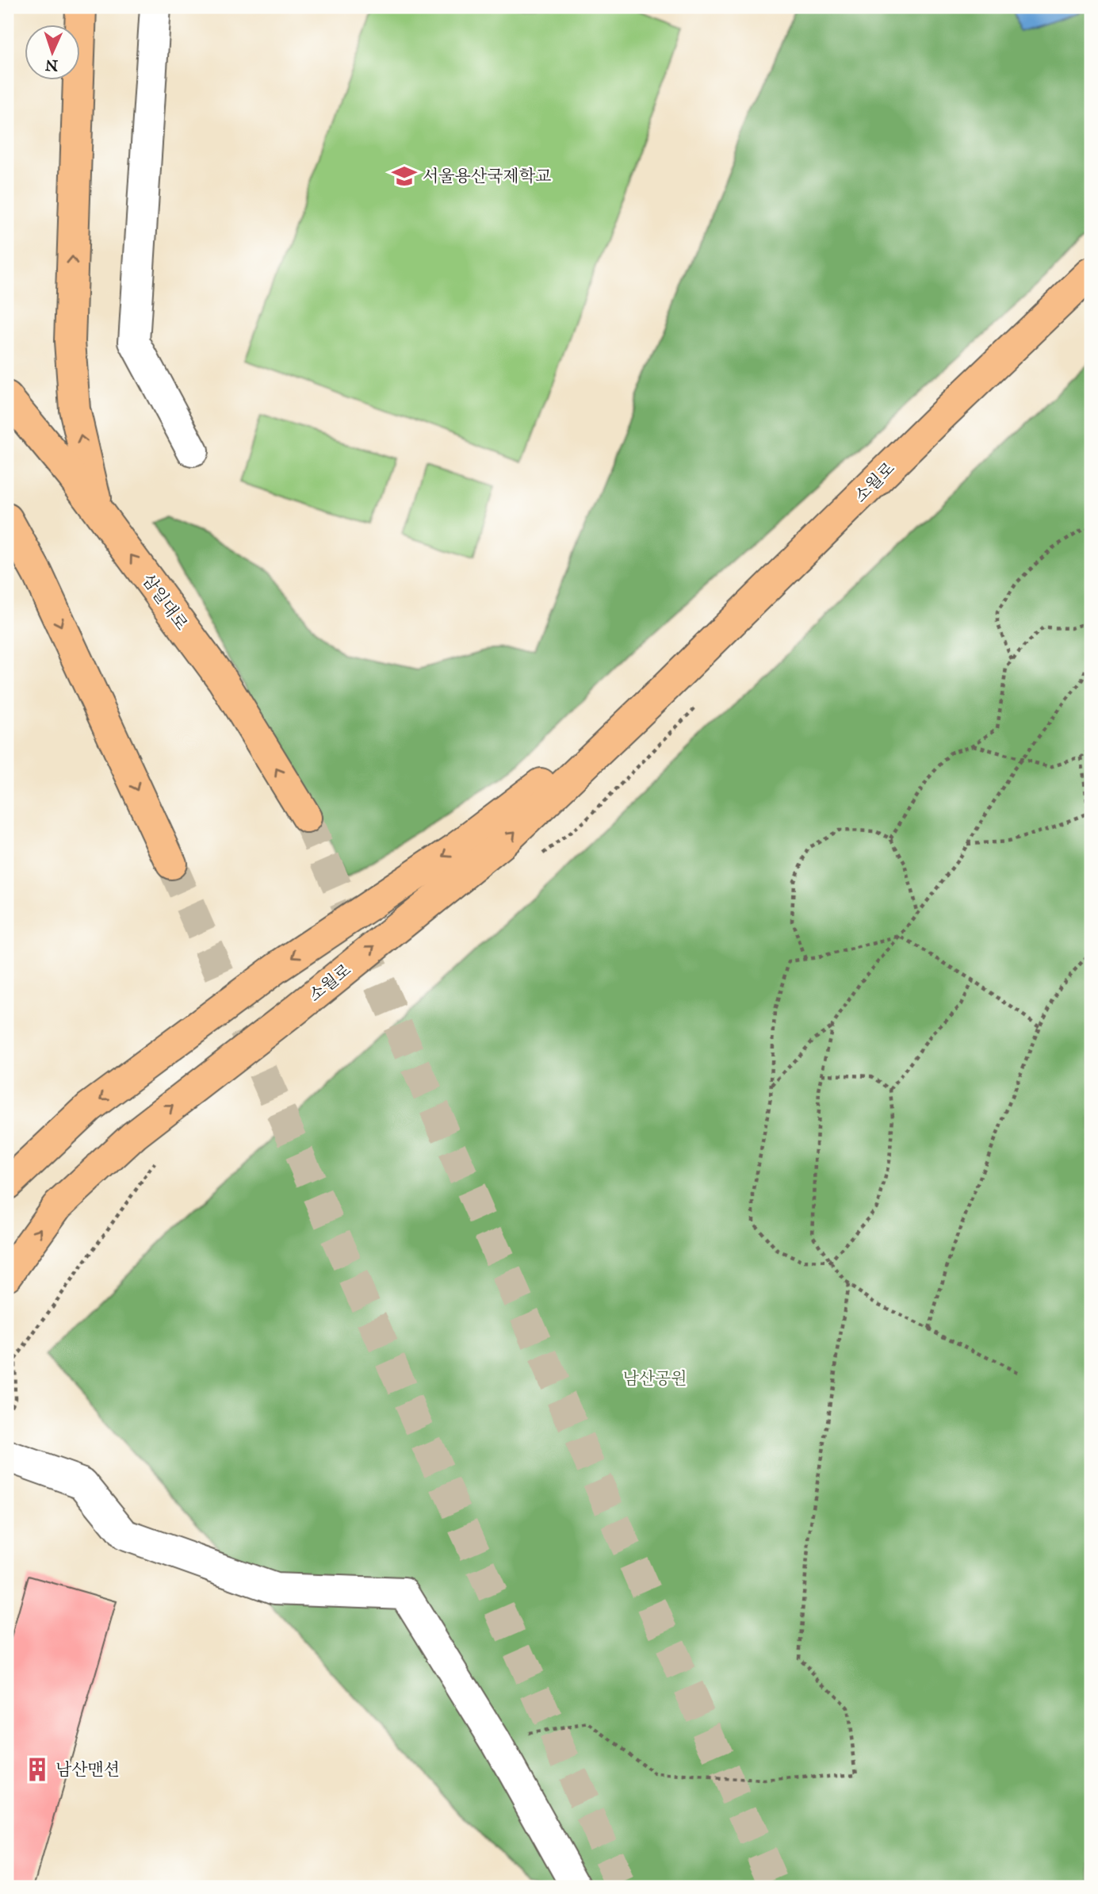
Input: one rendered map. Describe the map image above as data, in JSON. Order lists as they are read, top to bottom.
{
  "streets": {
    "main road": ["소월로", "삼일대로"]
  },
  "parks": ["남산공원"],
  "places": {
    "school or university": ["서울용산국제학교"],
    "building": ["남산맨션"]
  },
  "north": "bottom"
}
